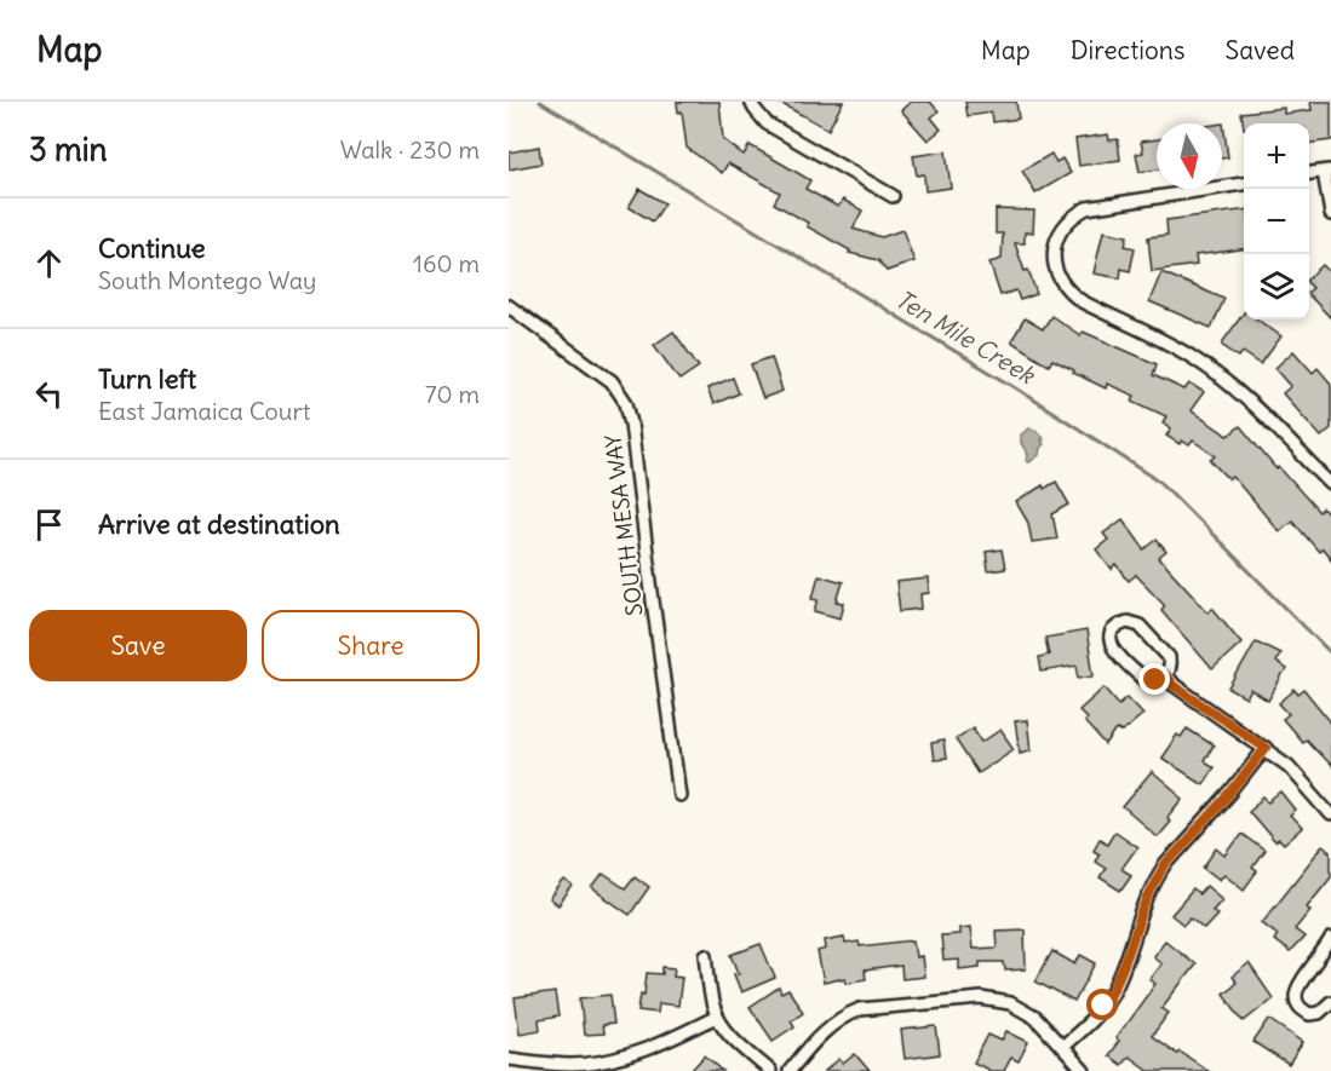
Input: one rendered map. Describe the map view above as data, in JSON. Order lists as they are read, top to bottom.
{
  "streets": {
    "street": ["SOUTH MESA WAY"]
  },
  "water": ["Ten Mile Creek"],
  "north": "bottom",
  "page": {
    "header": "Map",
    "nav": ["Map", "Directions", "Saved"],
    "heading": ["3 min", "Walk · 230 m"],
    "map_buttons": ["+", "−"],
    "list": [
      ["Continue", "South Montego Way", "160 m"],
      ["Turn left", "East Jamaica Court", "70 m"],
      "Arrive at destination"
    ],
    "buttons": ["Save", "Share"]
  }
}
